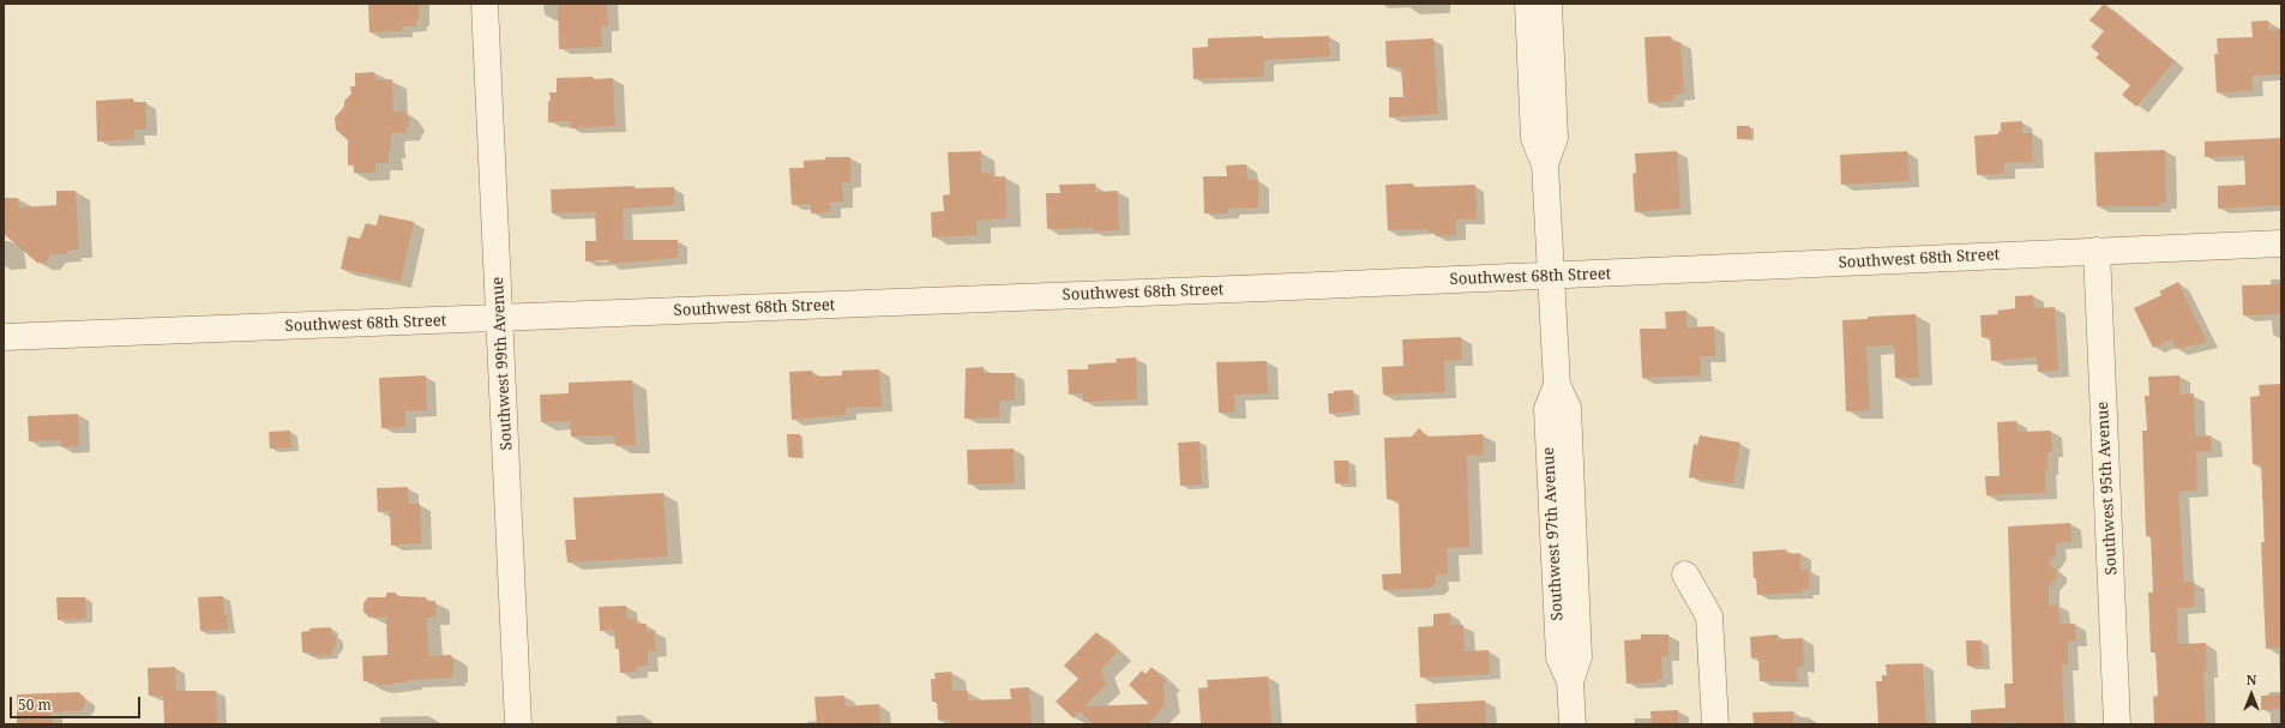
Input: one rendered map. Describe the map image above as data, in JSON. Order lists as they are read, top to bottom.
{
  "streets": {
    "street": [
      "Southwest 68th Street",
      "Southwest 99th Avenue",
      "Southwest 95th Avenue",
      "Southwest 97th Avenue"
    ]
  },
  "crossings": [
    ["Southwest 68th Street", "Southwest 99th Avenue"],
    ["Southwest 68th Street", "Southwest 95th Avenue"],
    ["Southwest 68th Street", "Southwest 97th Avenue"]
  ],
  "scale_bar": "50 m",
  "north": "top"
}
